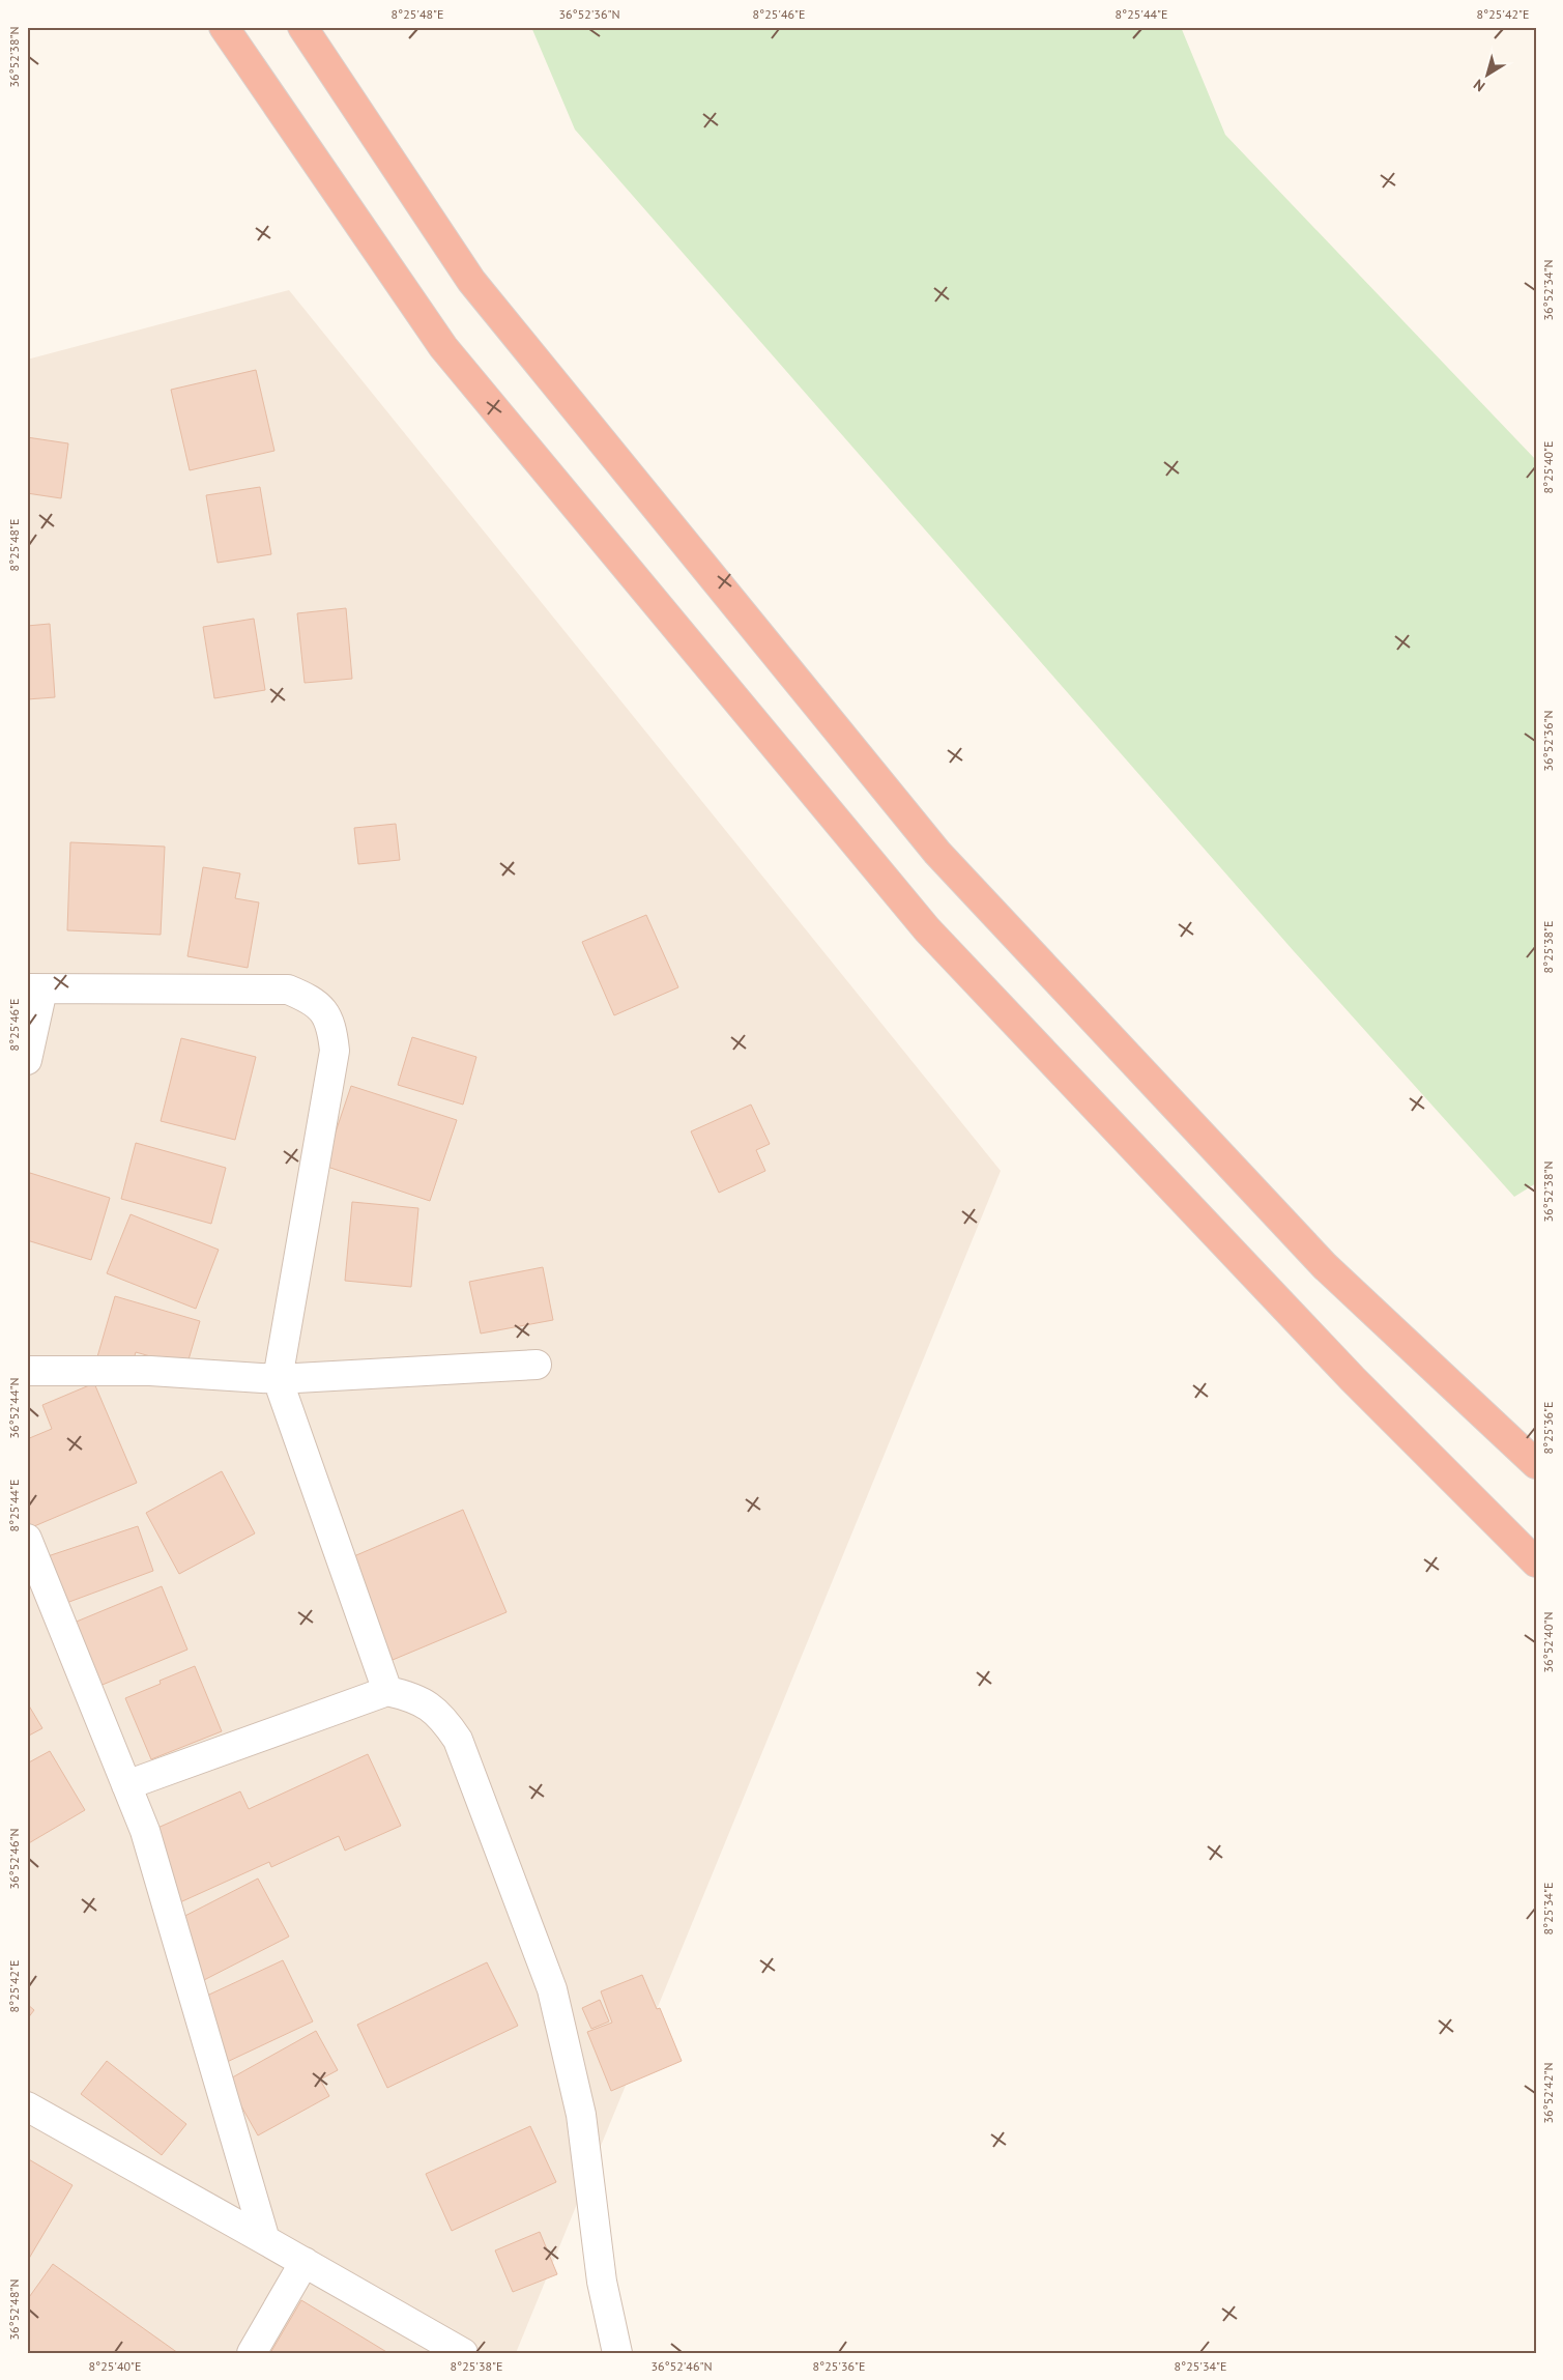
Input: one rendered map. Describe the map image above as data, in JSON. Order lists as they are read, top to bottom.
{
  "north": "bottom left",
  "coordinates": [
    "8°25'48\"E",
    "36°52'36\"N",
    "8°25'46\"E",
    "8°25'44\"E",
    "8°25'42\"E",
    "36°52'38\"N",
    "36°52'34\"N",
    "8°25'40\"E",
    "8°25'38\"E",
    "36°52'44\"N",
    "8°25'36\"E",
    "36°52'40\"N",
    "36°52'46\"N",
    "8°25'34\"E",
    "36°52'42\"N",
    "36°52'48\"N"
  ]
}
